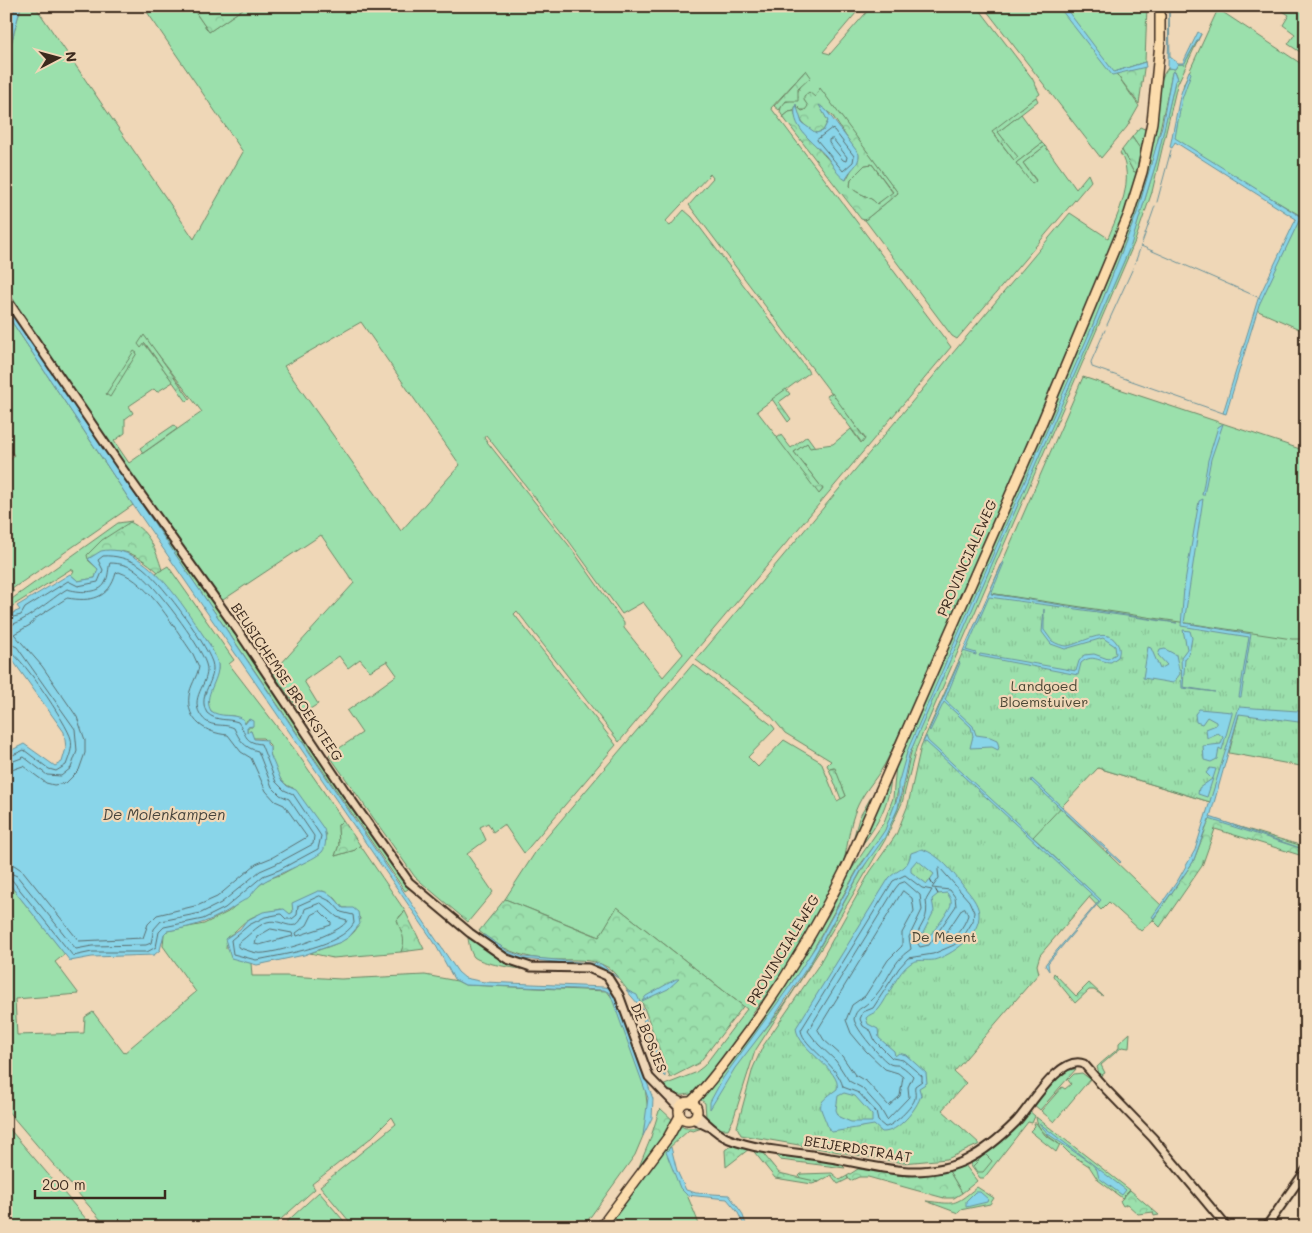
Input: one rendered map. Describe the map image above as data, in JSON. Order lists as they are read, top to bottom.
{
  "streets": {
    "highway": ["PROVINCIALEWEG"],
    "street": ["BEUSICHEMSE BROEKSTEEG", "DE BOSJES", "BEIJERDSTRAAT"]
  },
  "crossings": [
    ["PROVINCIALEWEG", "DE BOSJES"],
    ["PROVINCIALEWEG", "BEIJERDSTRAAT"],
    ["BEUSICHEMSE BROEKSTEEG", "DE BOSJES"],
    ["DE BOSJES", "BEIJERDSTRAAT"]
  ],
  "water": ["De Molenkampen"],
  "parks": ["Landgoed Bloemstuiver", "De Meent"],
  "scale_bar": "200 m",
  "north": "right"
}
